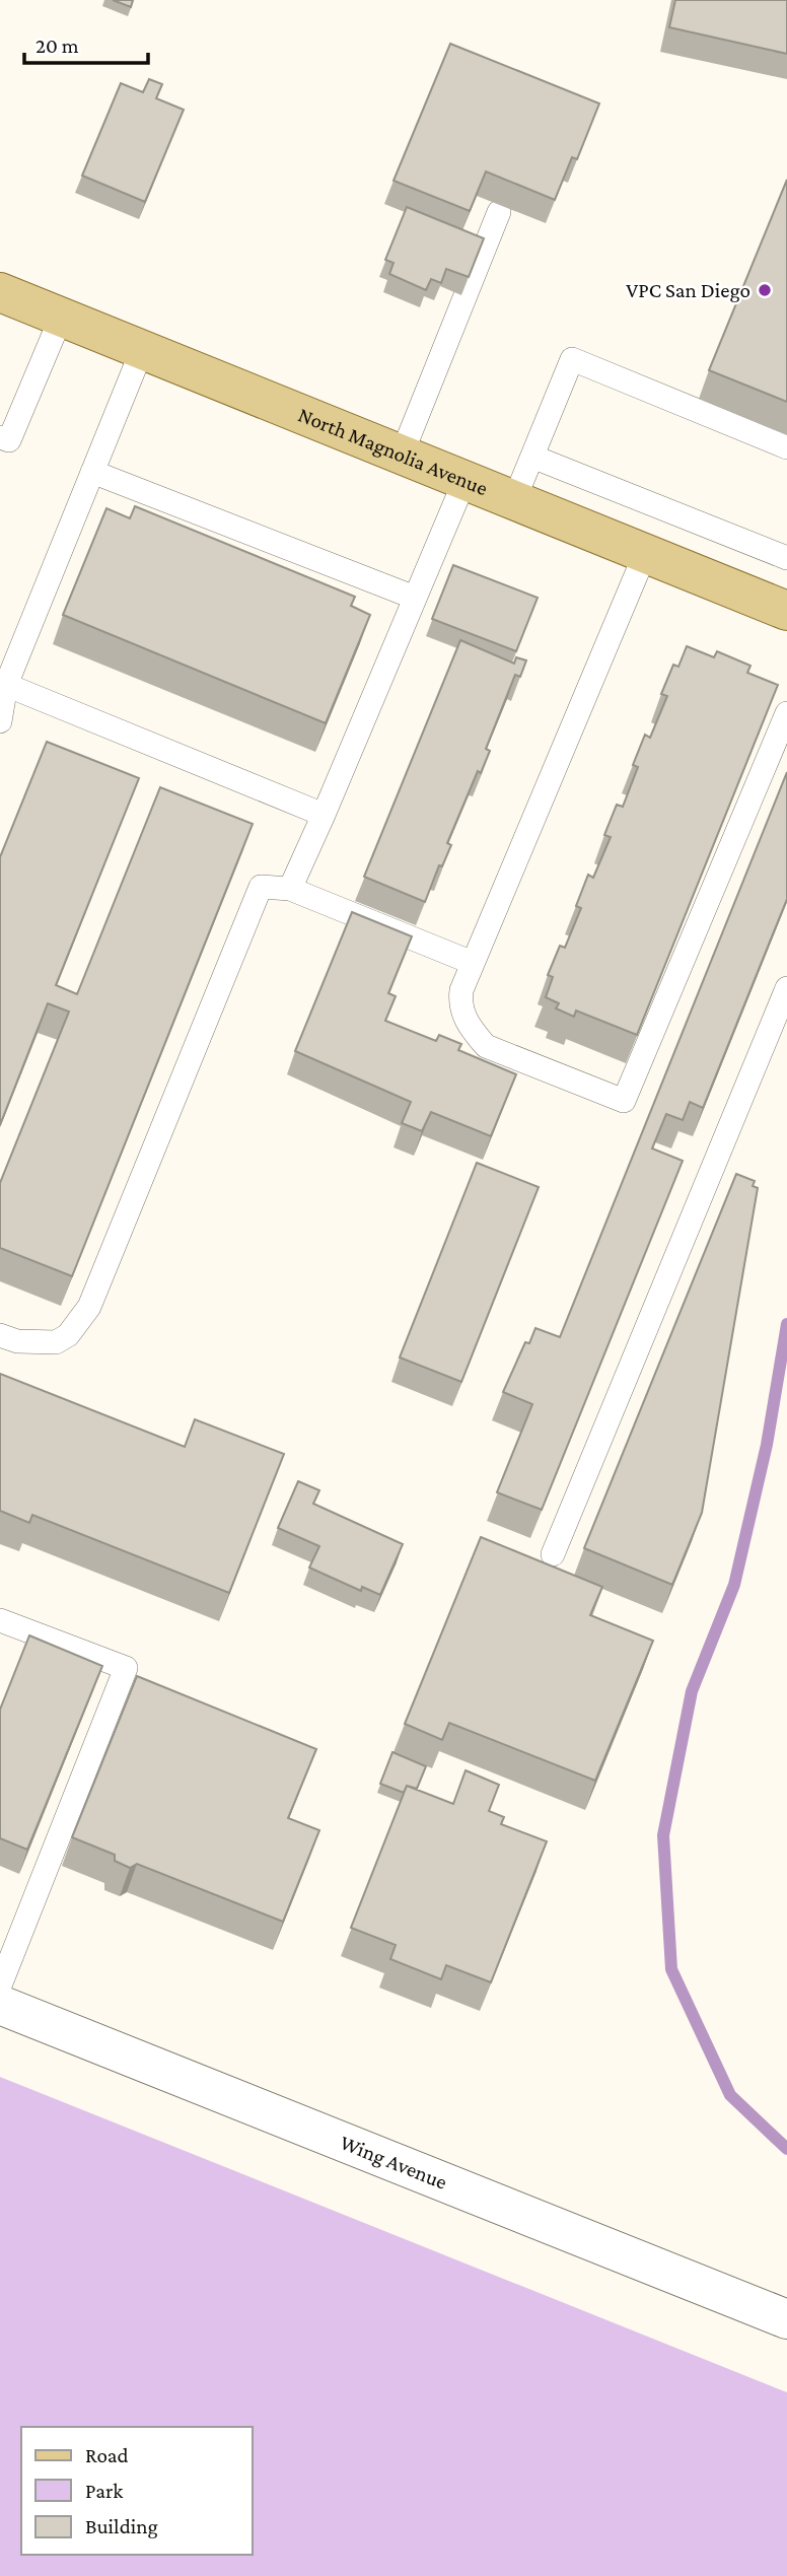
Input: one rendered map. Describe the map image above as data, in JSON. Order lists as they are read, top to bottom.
{
  "streets": {
    "main road": ["North Magnolia Avenue"],
    "street": ["Wing Avenue"]
  },
  "places": ["VPC San Diego"],
  "legend": ["Road", "Park", "Building"],
  "scale_bar": "20 m"
}
